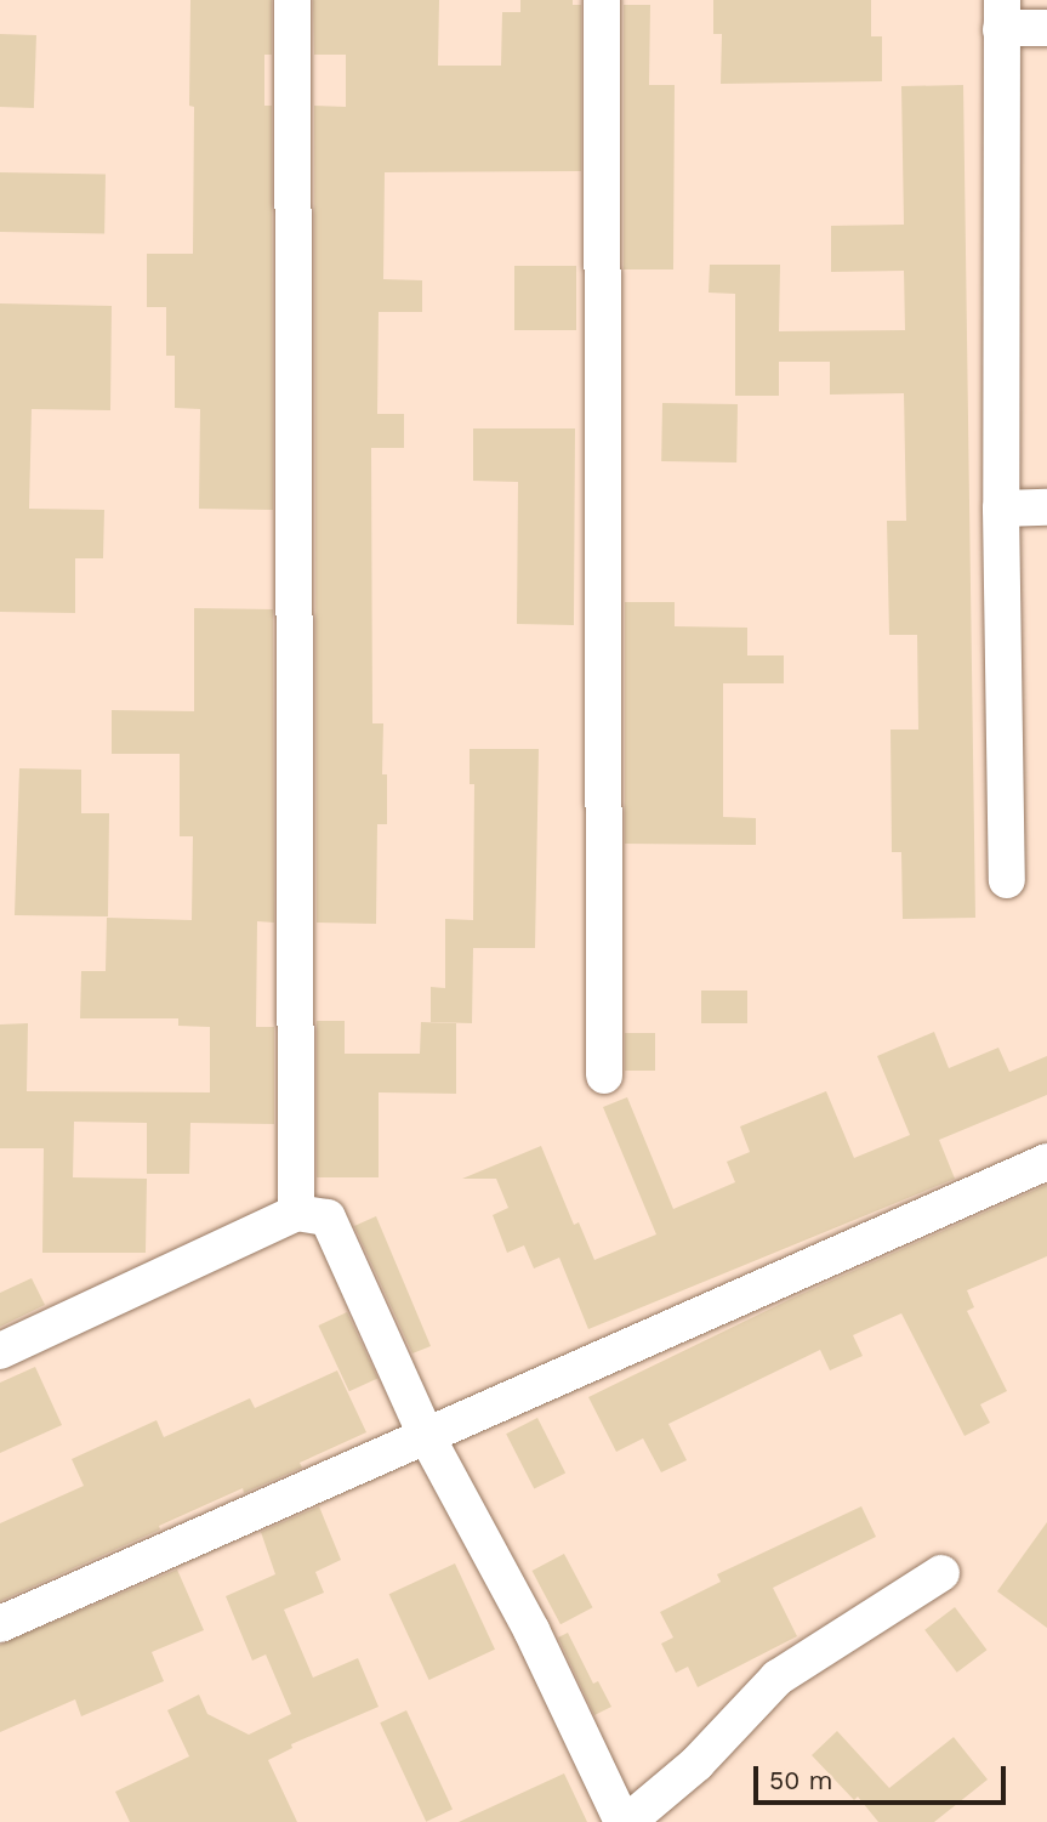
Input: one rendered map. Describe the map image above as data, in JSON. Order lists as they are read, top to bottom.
{
  "scale_bar": "50 m"
}
